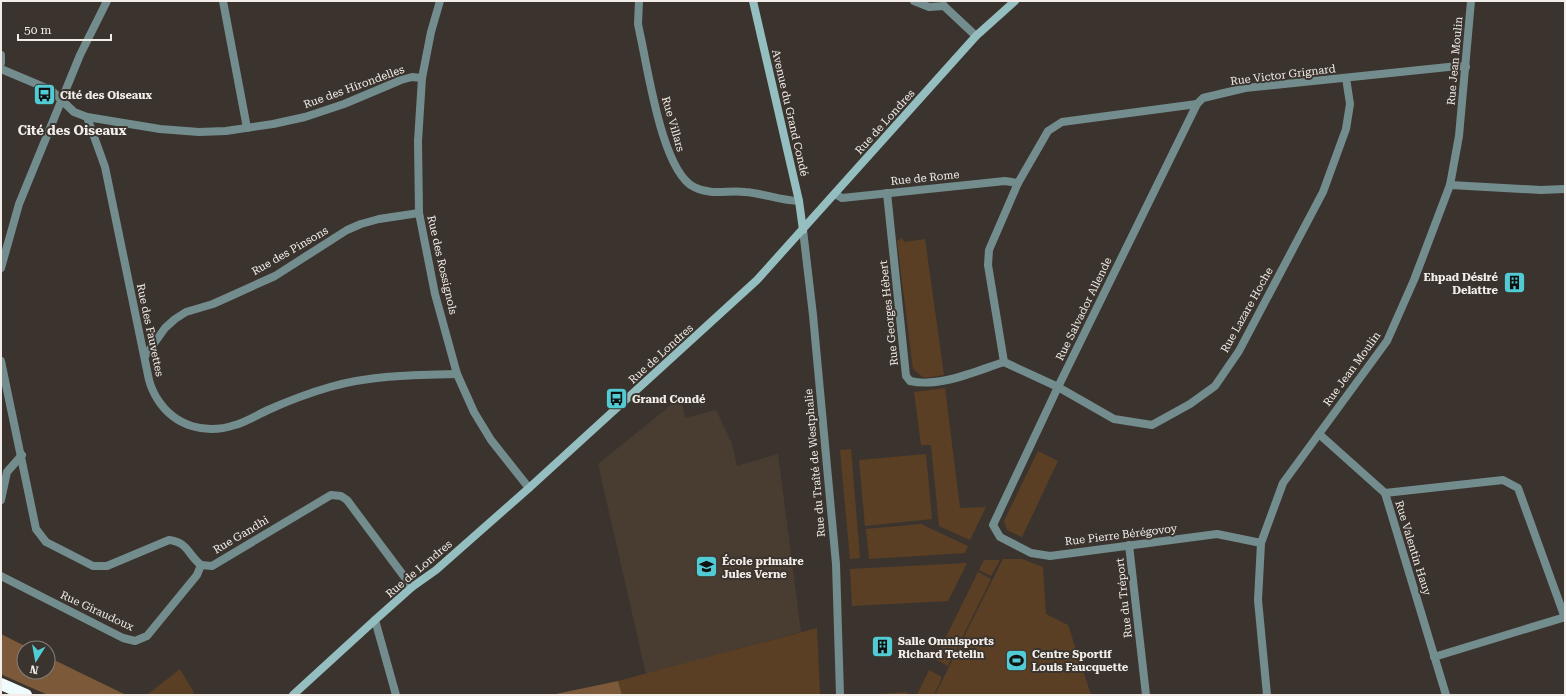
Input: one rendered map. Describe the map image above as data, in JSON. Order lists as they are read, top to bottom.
{
  "streets": {
    "street": [
      "Rue Jean Moulin",
      "Rue Victor Grignard",
      "Rue des Hirondelles",
      "Avenue du Grand Condé",
      "Rue de Londres",
      "Rue Villars",
      "Rue de Rome",
      "Rue des Pinsons",
      "Rue des Rossignols",
      "Rue Salvador Allende",
      "Rue Lazare Hoche",
      "Rue Georges Hébert",
      "Rue des Fauvettes",
      "Rue du Traîté de Westphalie",
      "Rue Gandhi",
      "Rue Pierre Bérégovoy",
      "Rue Valentin Hauy",
      "Rue du Tréport",
      "Rue Giraudoux"
    ]
  },
  "crossings": [
    ["Rue Jean Moulin", "Rue Victor Grignard"],
    ["Rue Jean Moulin", "Rue Pierre Bérégovoy"],
    ["Rue Jean Moulin", "Rue Valentin Hauy"],
    ["Rue Victor Grignard", "Rue de Rome"],
    ["Rue Victor Grignard", "Rue Salvador Allende"],
    ["Rue Victor Grignard", "Rue Lazare Hoche"],
    ["Rue des Hirondelles", "Rue des Rossignols"],
    ["Rue des Hirondelles", "Rue des Fauvettes"],
    ["Avenue du Grand Condé", "Rue de Londres"],
    ["Avenue du Grand Condé", "Rue Villars"],
    ["Avenue du Grand Condé", "Rue du Traîté de Westphalie"],
    ["Rue de Londres", "Rue de Rome"],
    ["Rue de Londres", "Rue des Rossignols"],
    ["Rue de Londres", "Rue du Traîté de Westphalie"],
    ["Rue de Londres", "Rue Gandhi"],
    ["Rue de Rome", "Rue Georges Hébert"],
    ["Rue des Pinsons", "Rue des Rossignols"],
    ["Rue des Pinsons", "Rue des Fauvettes"],
    ["Rue des Rossignols", "Rue des Fauvettes"],
    ["Rue Salvador Allende", "Rue Lazare Hoche"],
    ["Rue Salvador Allende", "Rue Pierre Bérégovoy"],
    ["Rue Gandhi", "Rue Giraudoux"],
    ["Rue Pierre Bérégovoy", "Rue du Tréport"]
  ],
  "districts": ["Cité des Oiseaux"],
  "places": {
    "bus stop": ["Cité des Oiseaux", "Grand Condé"],
    "building": ["Ehpad Désiré Delattre", "Salle Omnisports Richard Tetelin"],
    "school or university": ["École primaire Jules Verne"],
    "sports": ["Centre Sportif Louis Faucquette"]
  },
  "scale_bar": "50 m",
  "north": "bottom"
}
